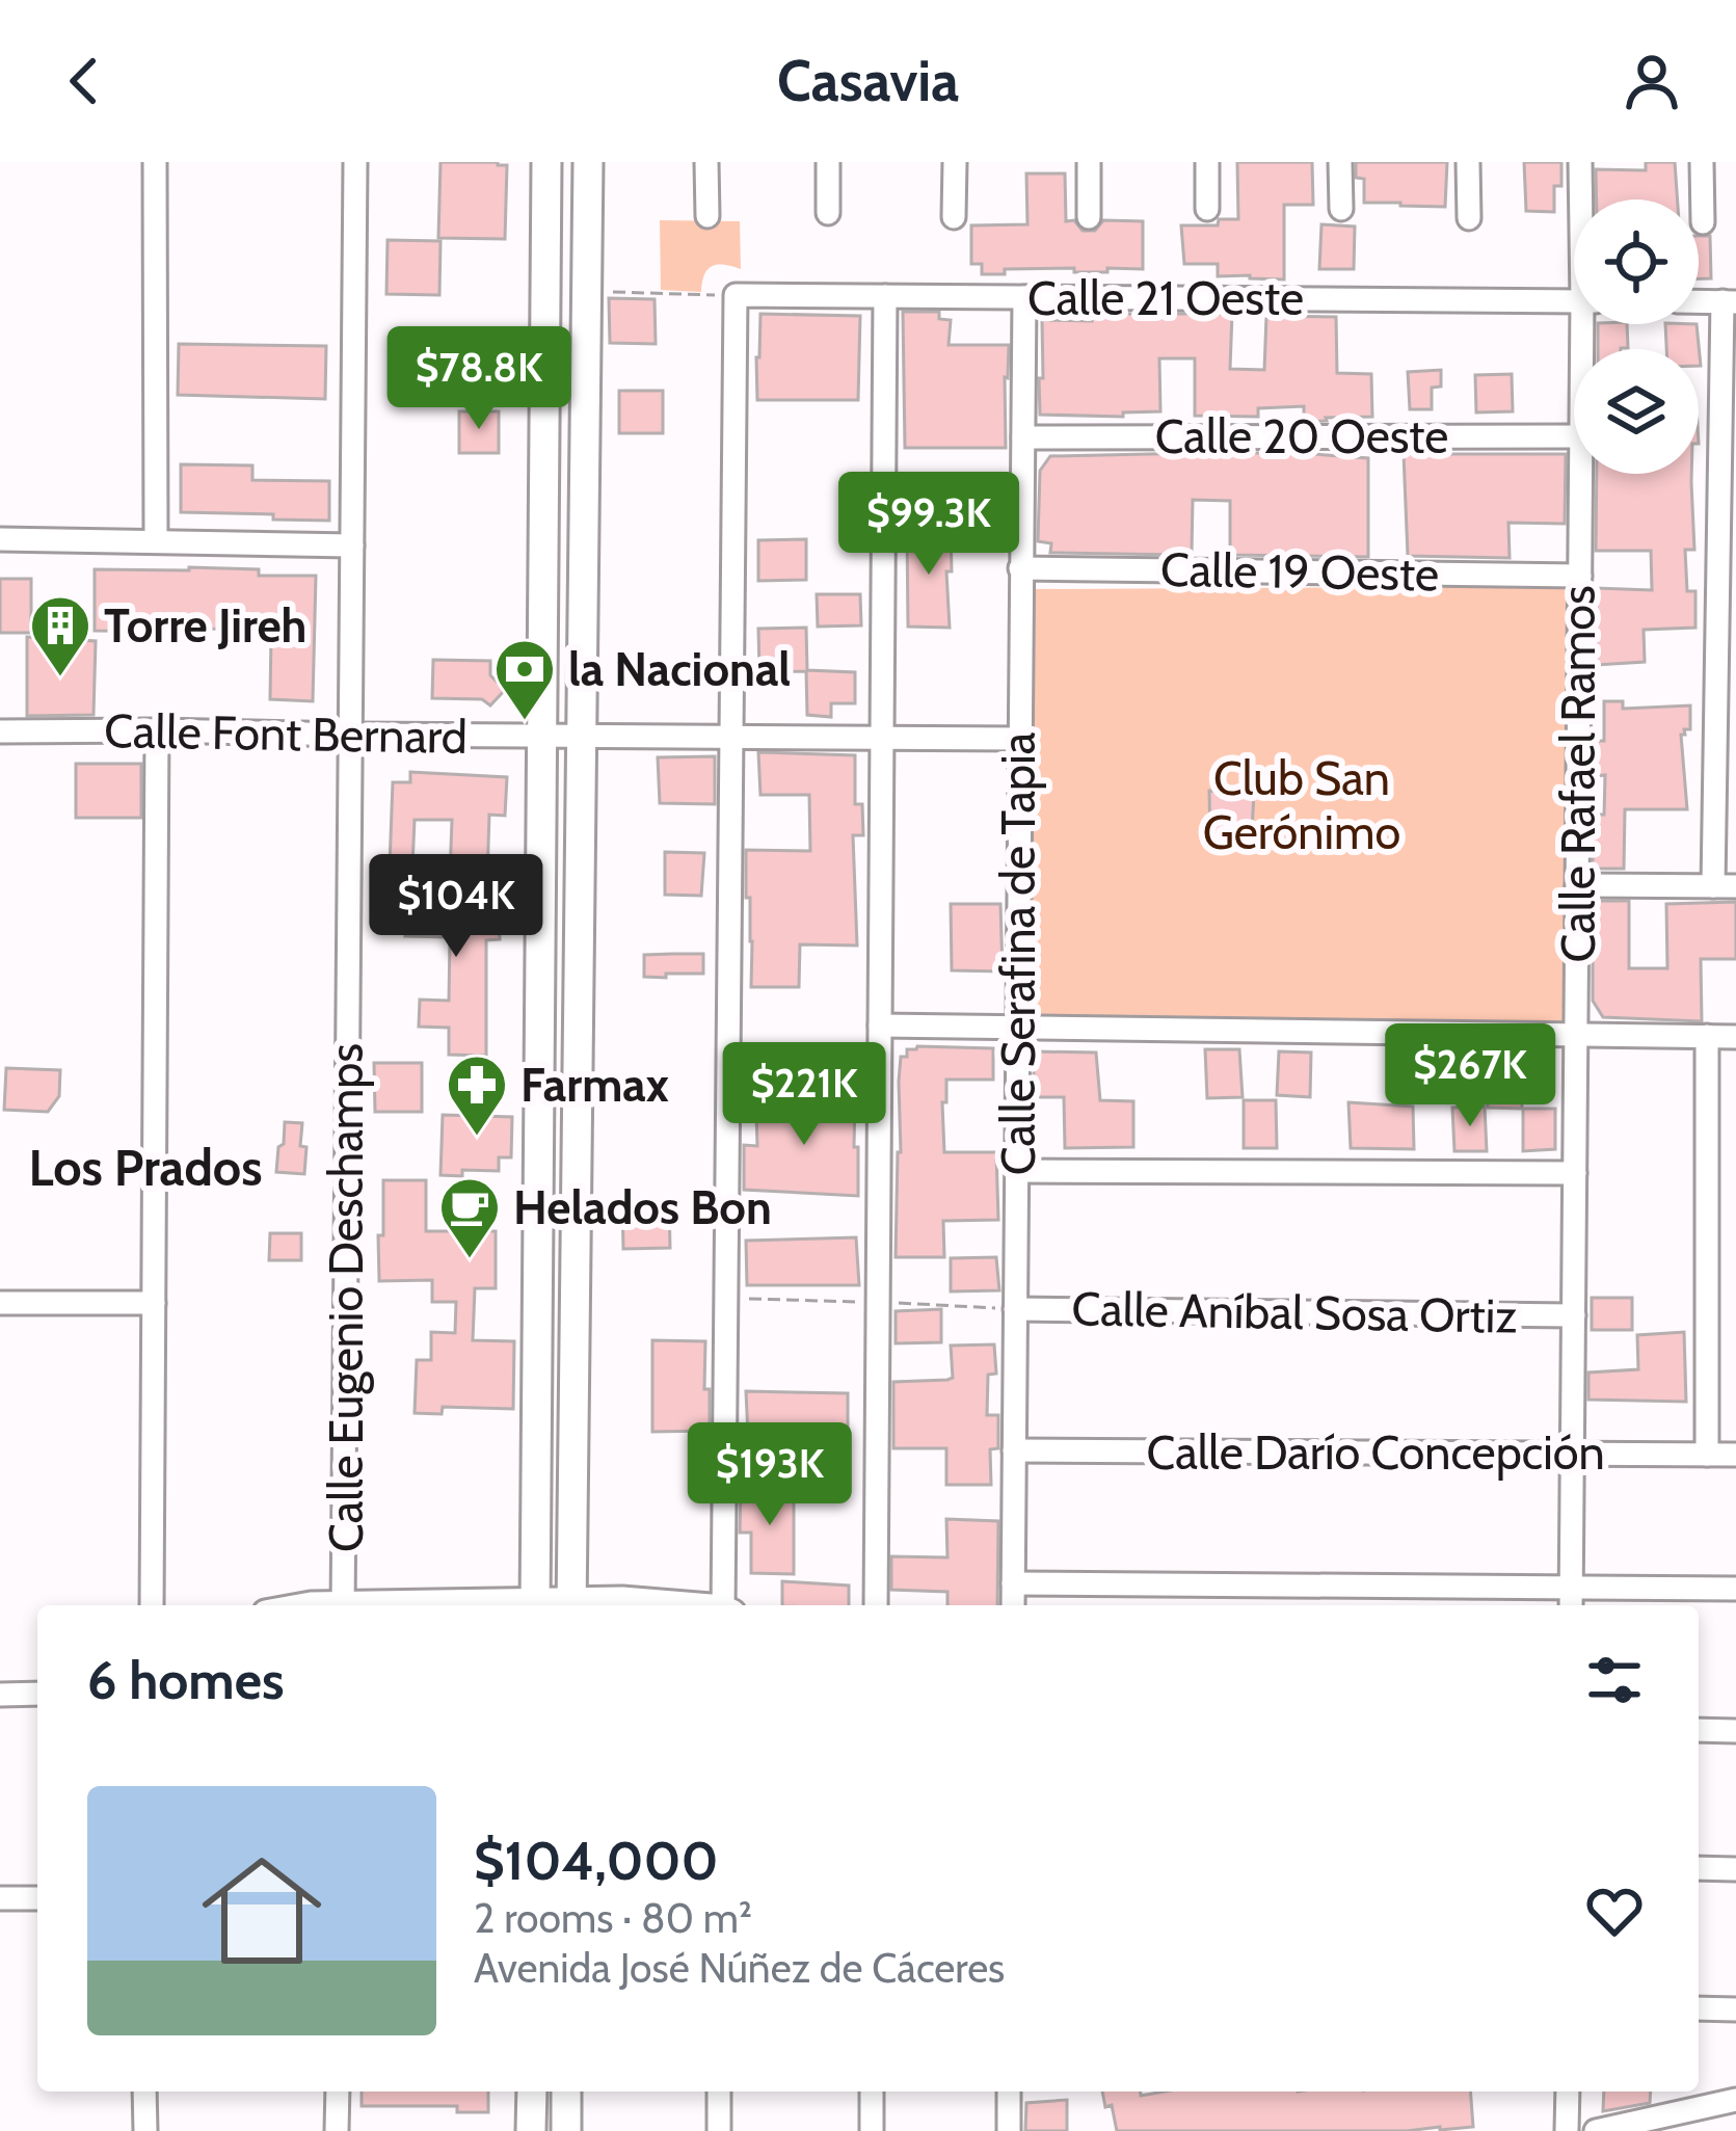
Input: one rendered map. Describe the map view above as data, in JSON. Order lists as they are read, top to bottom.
{
  "streets": {
    "street": [
      "Calle 21 Oeste",
      "Calle 20 Oeste",
      "Calle 19 Oeste",
      "Calle Font Bernard",
      "Calle Rafael Ramos",
      "Calle Serafina de Tapia",
      "Calle Eugenio Deschamps",
      "Calle Aníbal Sosa Ortiz",
      "Calle Darío Concepción"
    ]
  },
  "crossings": [
    ["Calle 21 Oeste", "Calle Serafina de Tapia"],
    ["Calle 20 Oeste", "Calle Serafina de Tapia"],
    ["Calle 19 Oeste", "Calle Rafael Ramos"],
    ["Calle 19 Oeste", "Calle Serafina de Tapia"],
    ["Calle Font Bernard", "Calle Serafina de Tapia"],
    ["Calle Font Bernard", "Calle Eugenio Deschamps"],
    ["Calle Rafael Ramos", "Calle Aníbal Sosa Ortiz"],
    ["Calle Rafael Ramos", "Calle Darío Concepción"],
    ["Calle Serafina de Tapia", "Calle Aníbal Sosa Ortiz"],
    ["Calle Serafina de Tapia", "Calle Darío Concepción"]
  ],
  "districts": ["Los Prados"],
  "parks": ["Club San Gerónimo"],
  "places": {
    "building": ["Torre Jireh"],
    "bank": ["la Nacional"],
    "pharmacy": ["Farmax"],
    "cafe": ["Helados Bon"]
  },
  "page": {
    "header": "Casavia",
    "price": [
      "$78.8K",
      "$99.3K",
      "$104K",
      "$267K",
      "$221K",
      "$193K"
    ],
    "heading": "6 homes",
    "list": [
      {
        "name": "$104,000",
        "note": "2 rooms · 80 m² · Avenida José Núñez de Cáceres"
      }
    ]
  }
}
